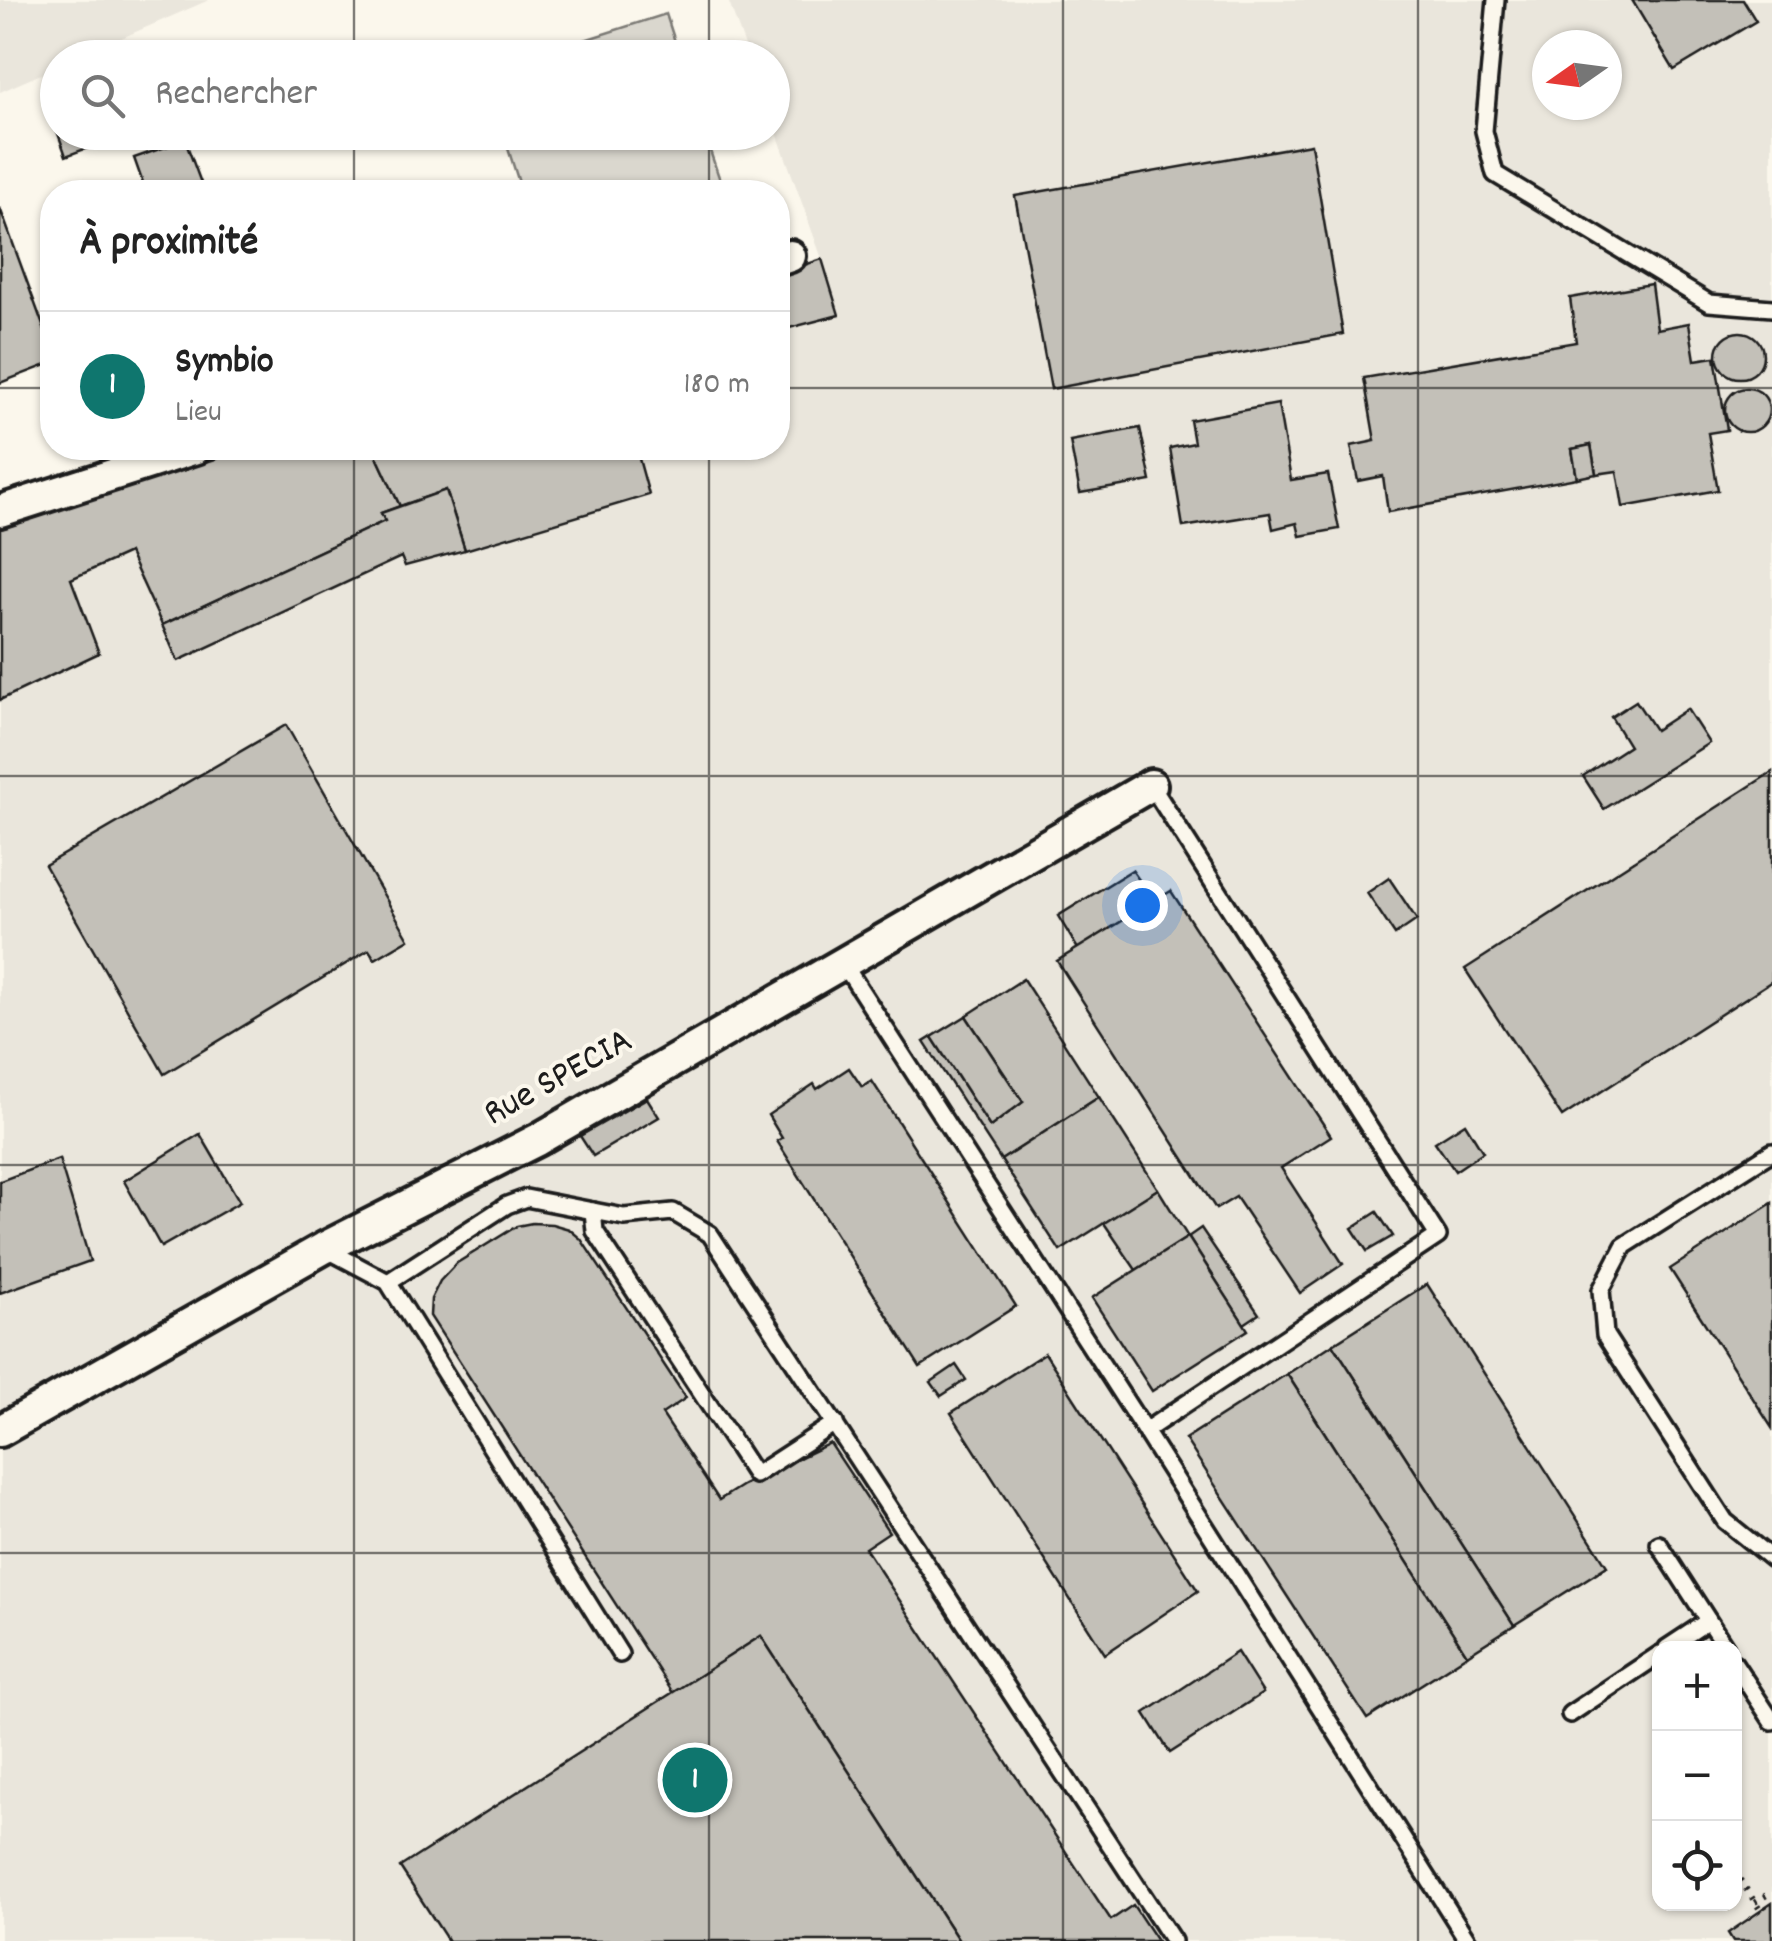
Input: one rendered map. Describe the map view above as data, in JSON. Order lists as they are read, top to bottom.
{
  "streets": {
    "street": ["Rue SPECIA"]
  },
  "north": "left",
  "page": {
    "search": "Rechercher",
    "heading": "À proximité",
    "list": [
      {
        "mark": "1",
        "name": "Symbio",
        "note": "Lieu",
        "value": "180 m"
      }
    ],
    "map_buttons": ["+", "−"],
    "pins": "1"
  }
}
